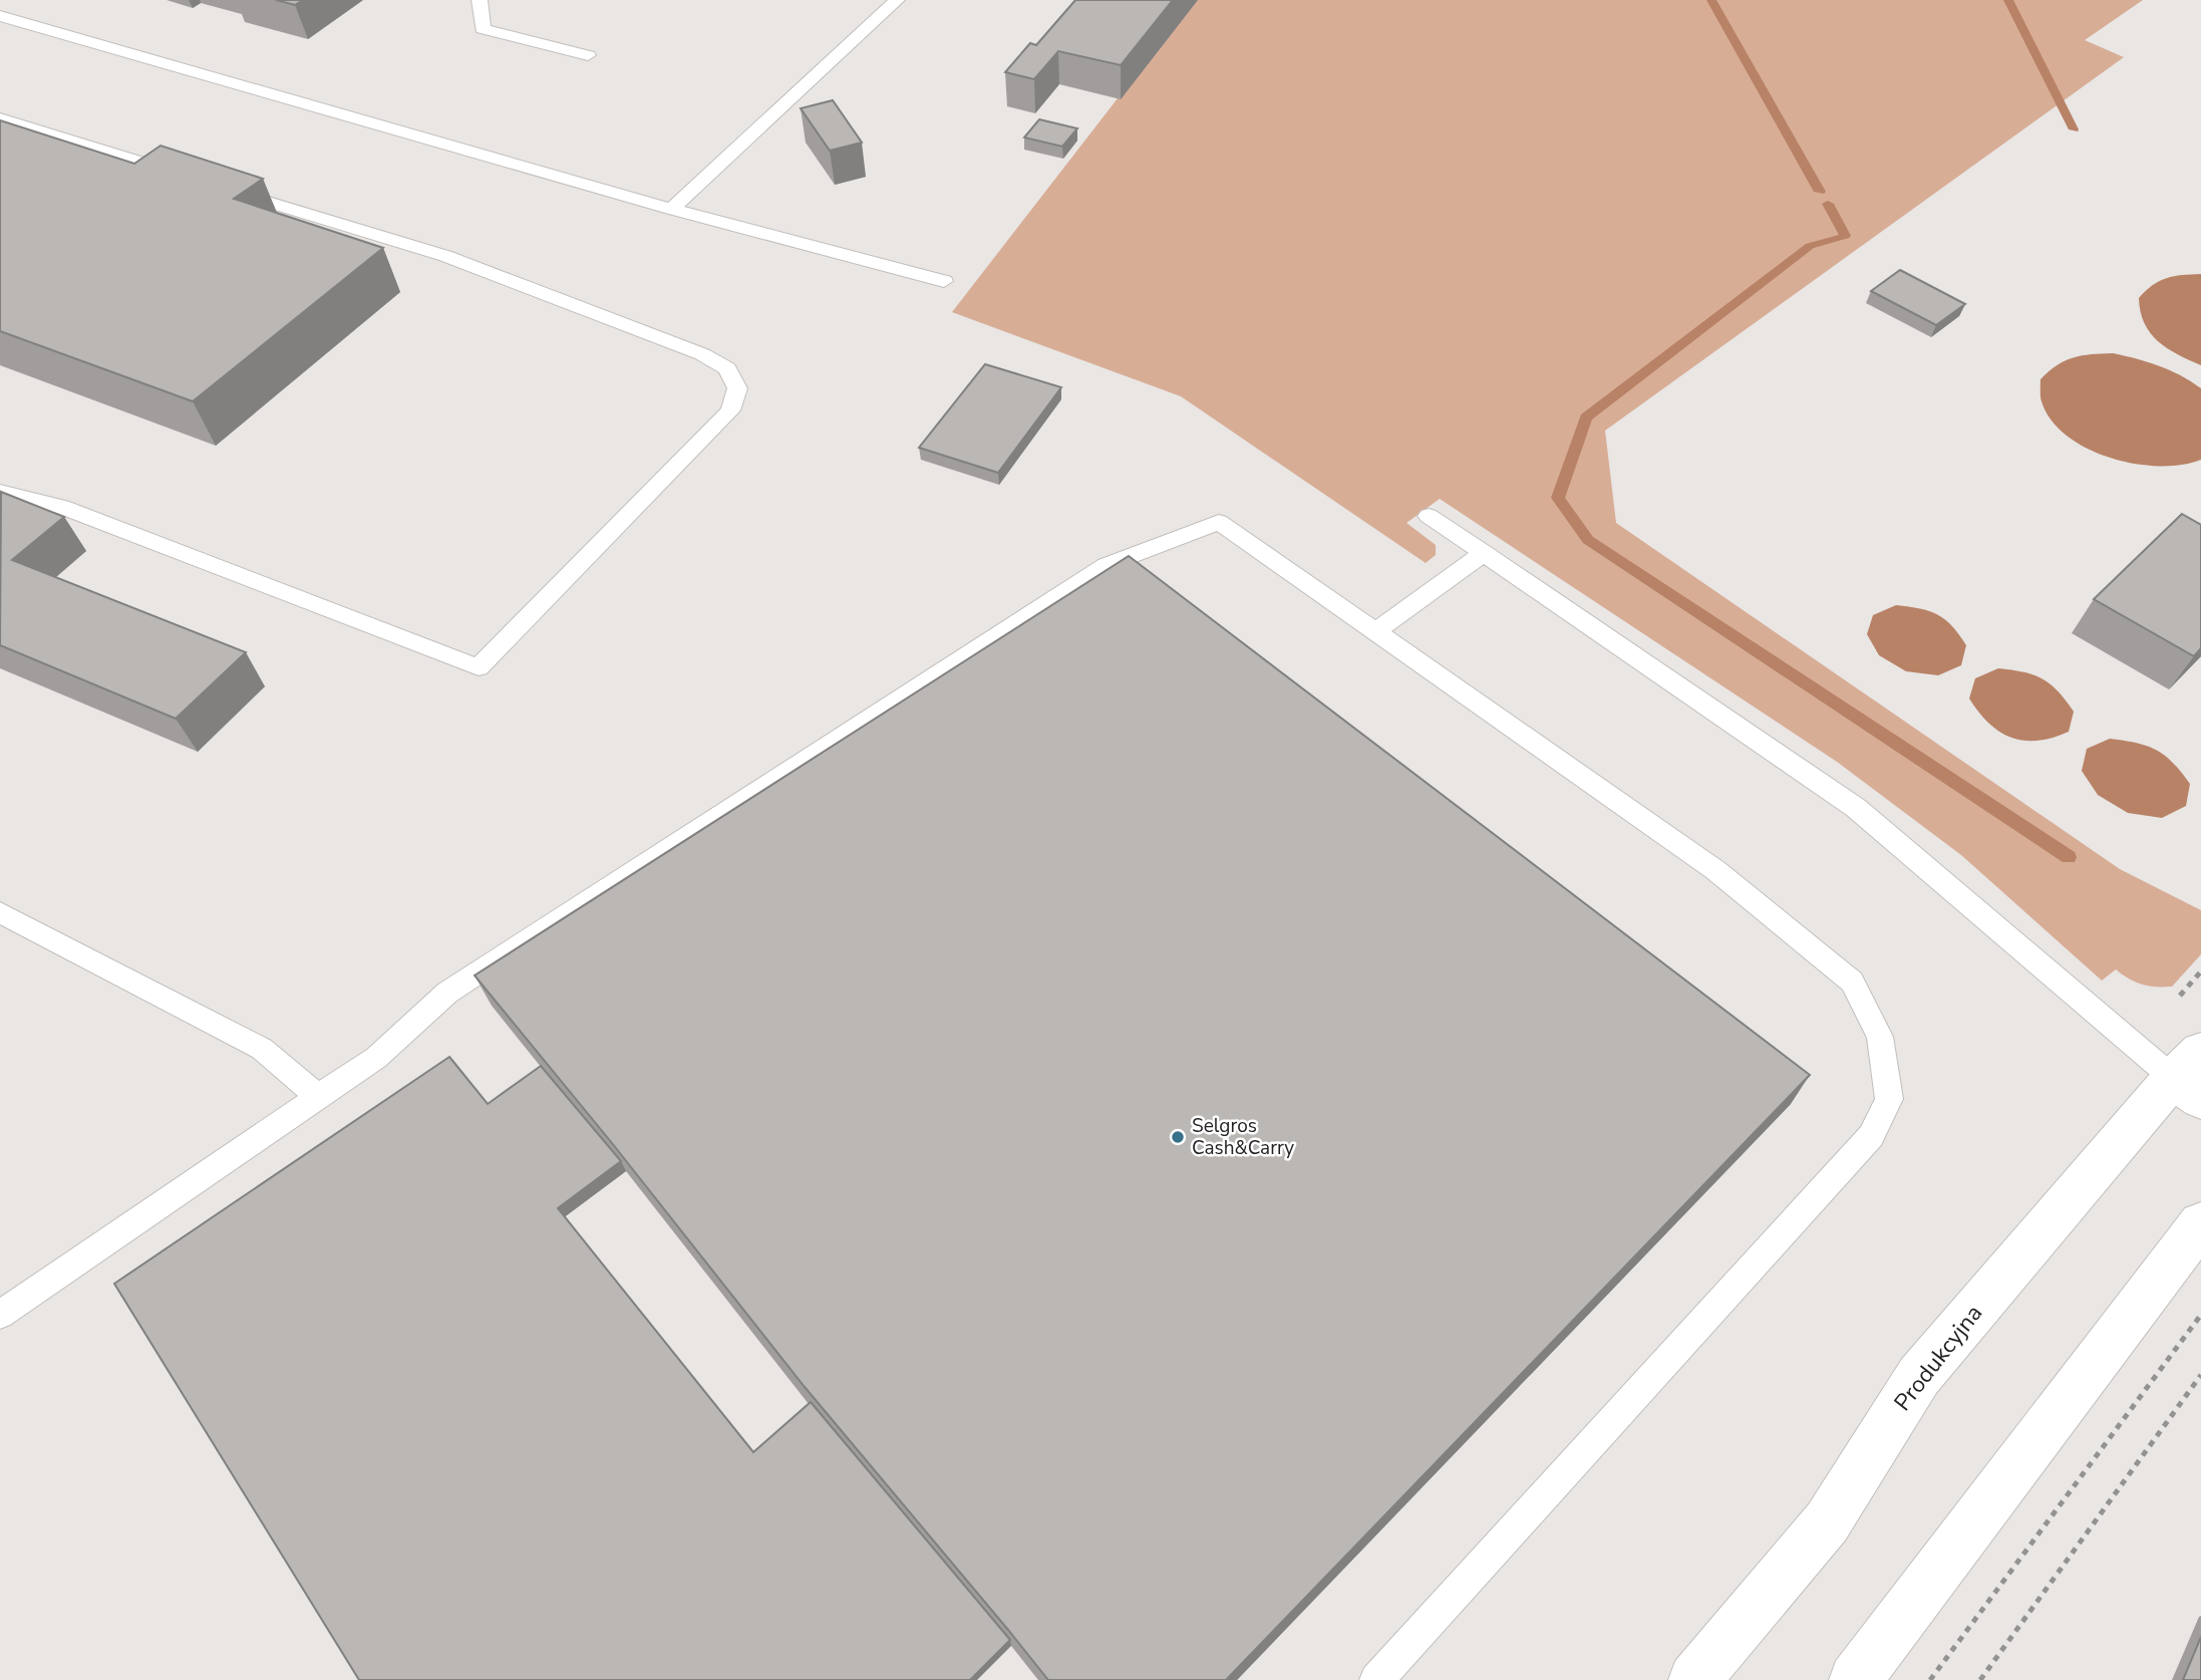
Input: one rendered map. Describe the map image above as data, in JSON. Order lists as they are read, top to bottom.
{
  "streets": {
    "street": ["Produkcyjna"]
  },
  "places": ["Selgros Cash&Carry"]
}
